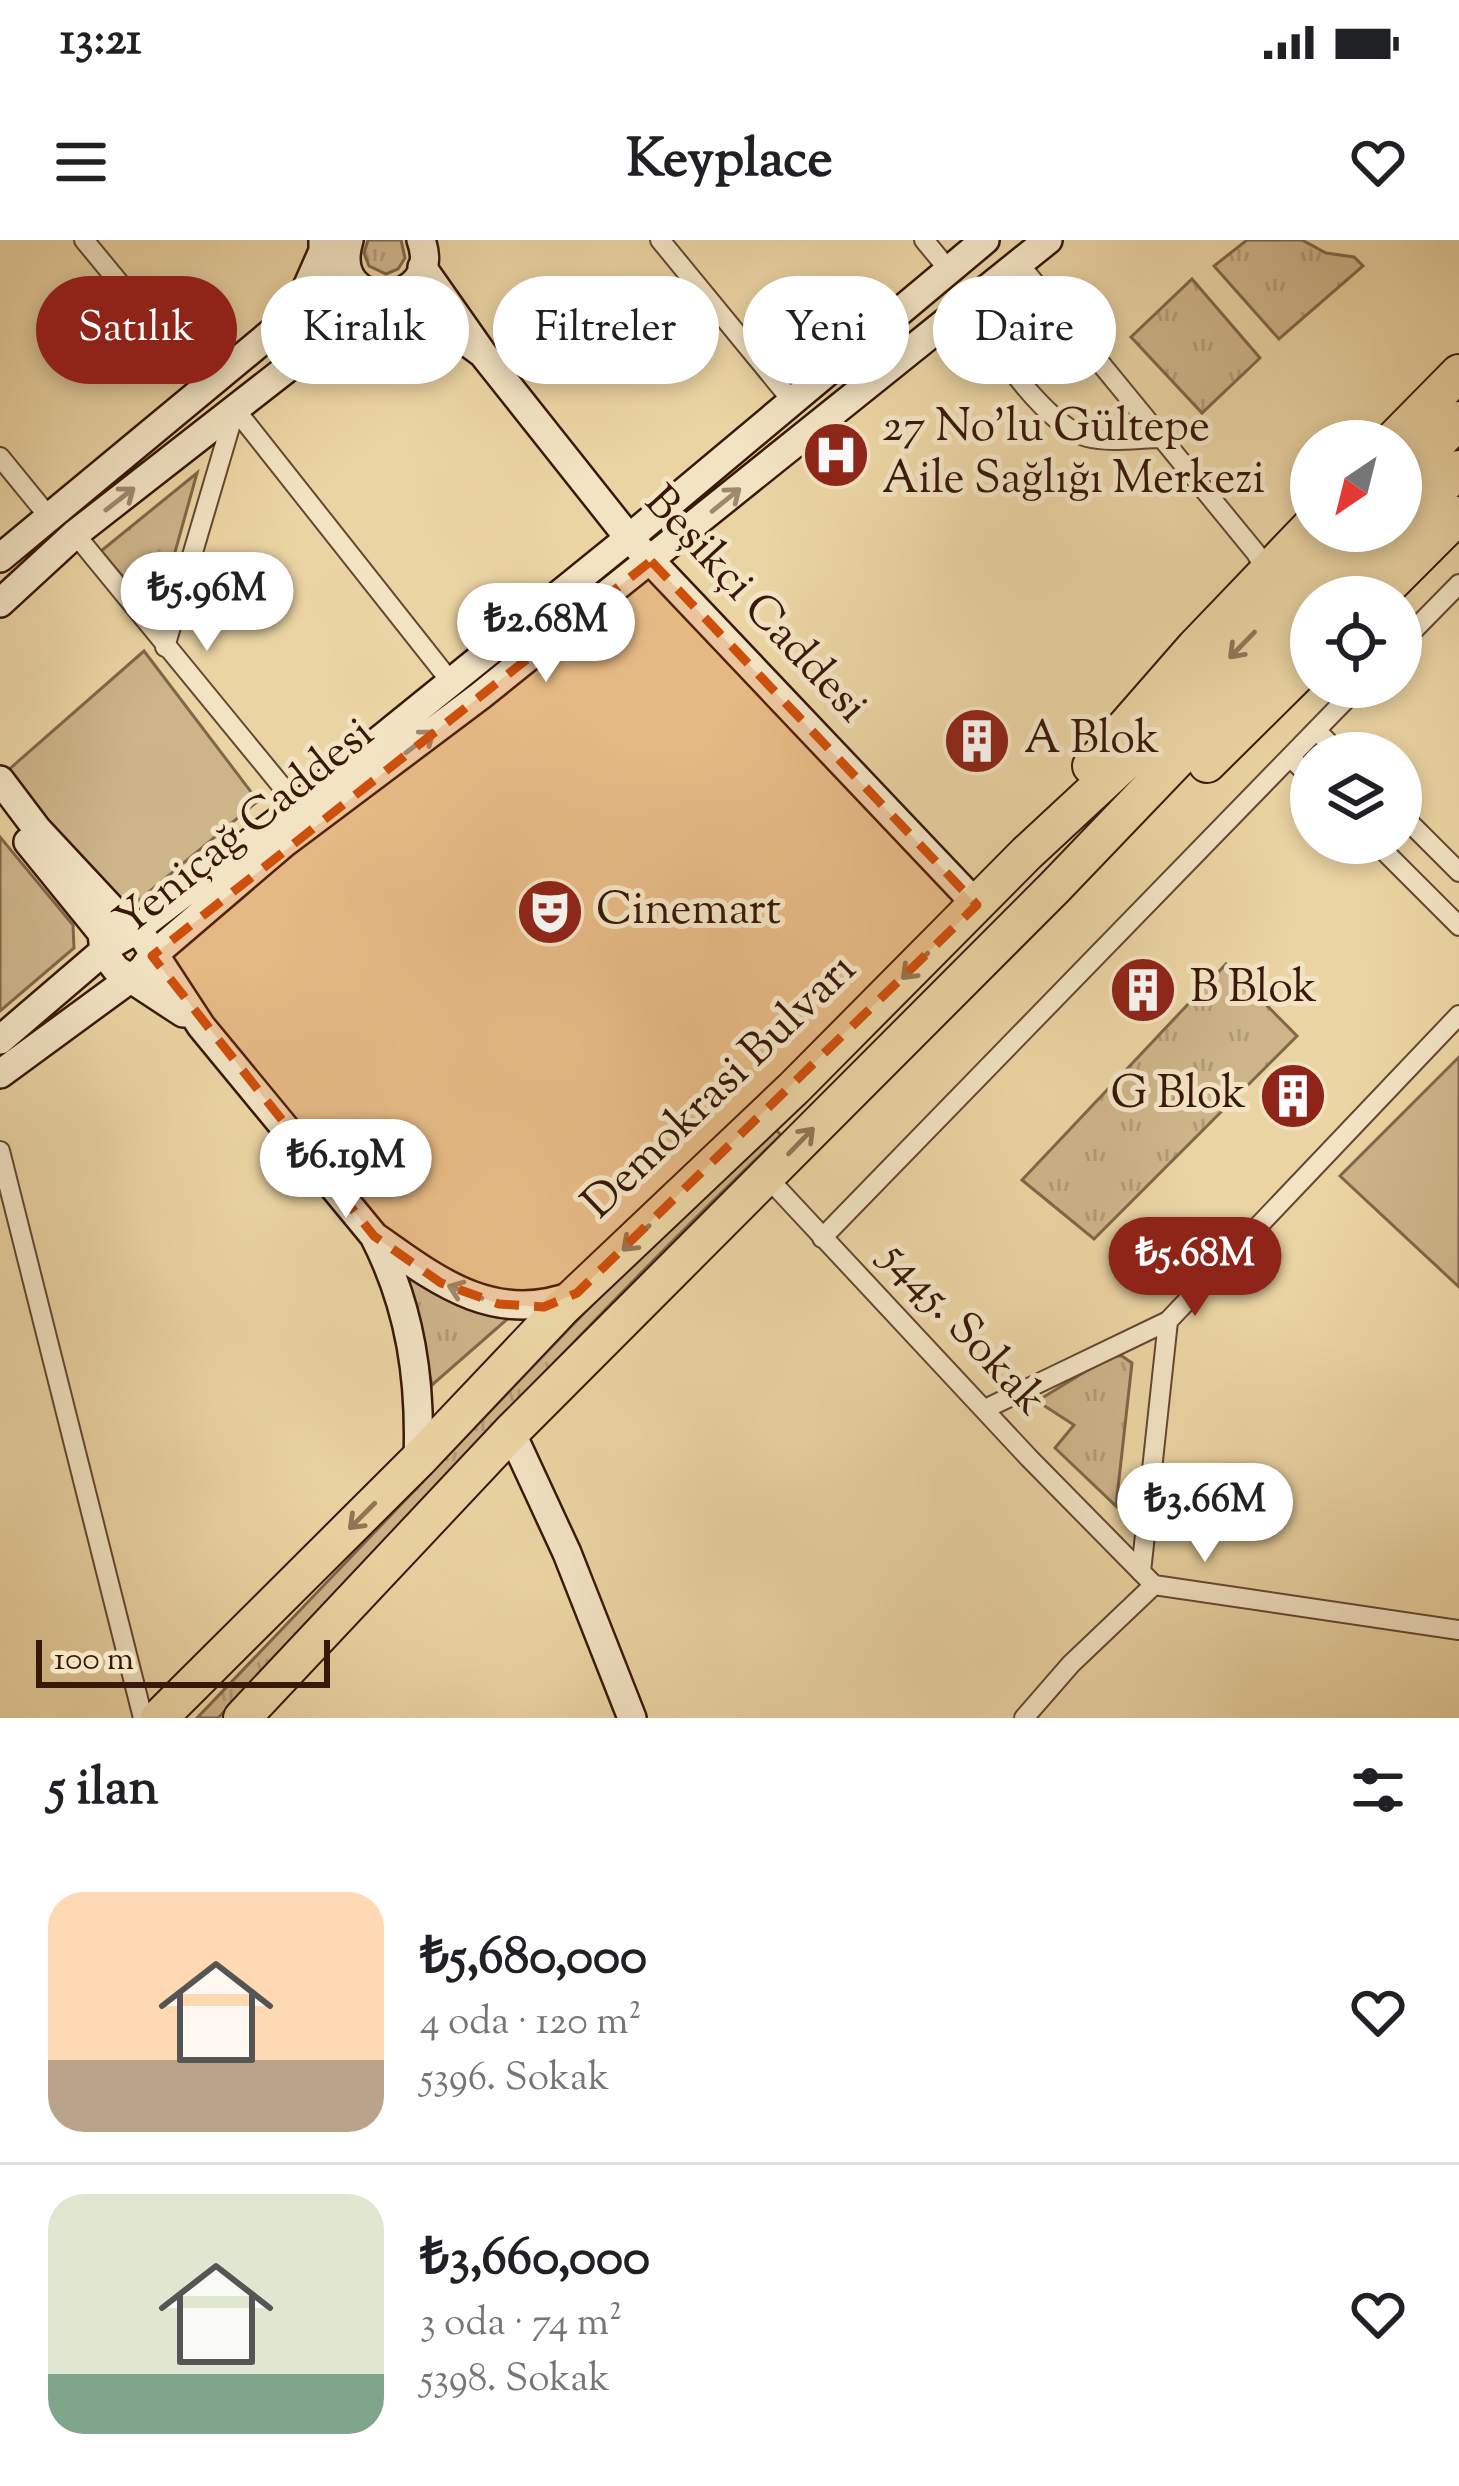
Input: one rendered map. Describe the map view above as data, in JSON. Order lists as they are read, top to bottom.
{
  "streets": {
    "highway": ["Demokrasi Bulvarı"],
    "street": ["Beşikçi Caddesi", "Yeniçağ Caddesi", "5445. Sokak"]
  },
  "crossings": [
    ["Beşikçi Caddesi", "Yeniçağ Caddesi"],
    ["Beşikçi Caddesi", "Demokrasi Bulvarı"],
    ["Demokrasi Bulvarı", "5445. Sokak"]
  ],
  "places": {
    "hospital": ["27 No'lu Gültepe Aile Sağlığı Merkezi"],
    "building": ["A Blok", "B Blok", "G Blok"],
    "theatre": ["Cinemart"]
  },
  "scale_bar": "100 m",
  "north": "bottom left",
  "page": {
    "status": "13:21",
    "header": "Keyplace",
    "chip": [
      "Satılık",
      "Kiralık",
      "Filtreler",
      "Yeni",
      "Daire"
    ],
    "price": [
      "₺5.96M",
      "₺2.68M",
      "₺6.19M",
      "₺5.68M",
      "₺3.66M"
    ],
    "scale": "100 m",
    "heading": "5 ilan",
    "list": [
      {
        "name": "₺5,680,000",
        "note": "4 oda · 120 m² · 5396. Sokak"
      },
      {
        "name": "₺3,660,000",
        "note": "3 oda · 74 m² · 5398. Sokak"
      }
    ]
  }
}
